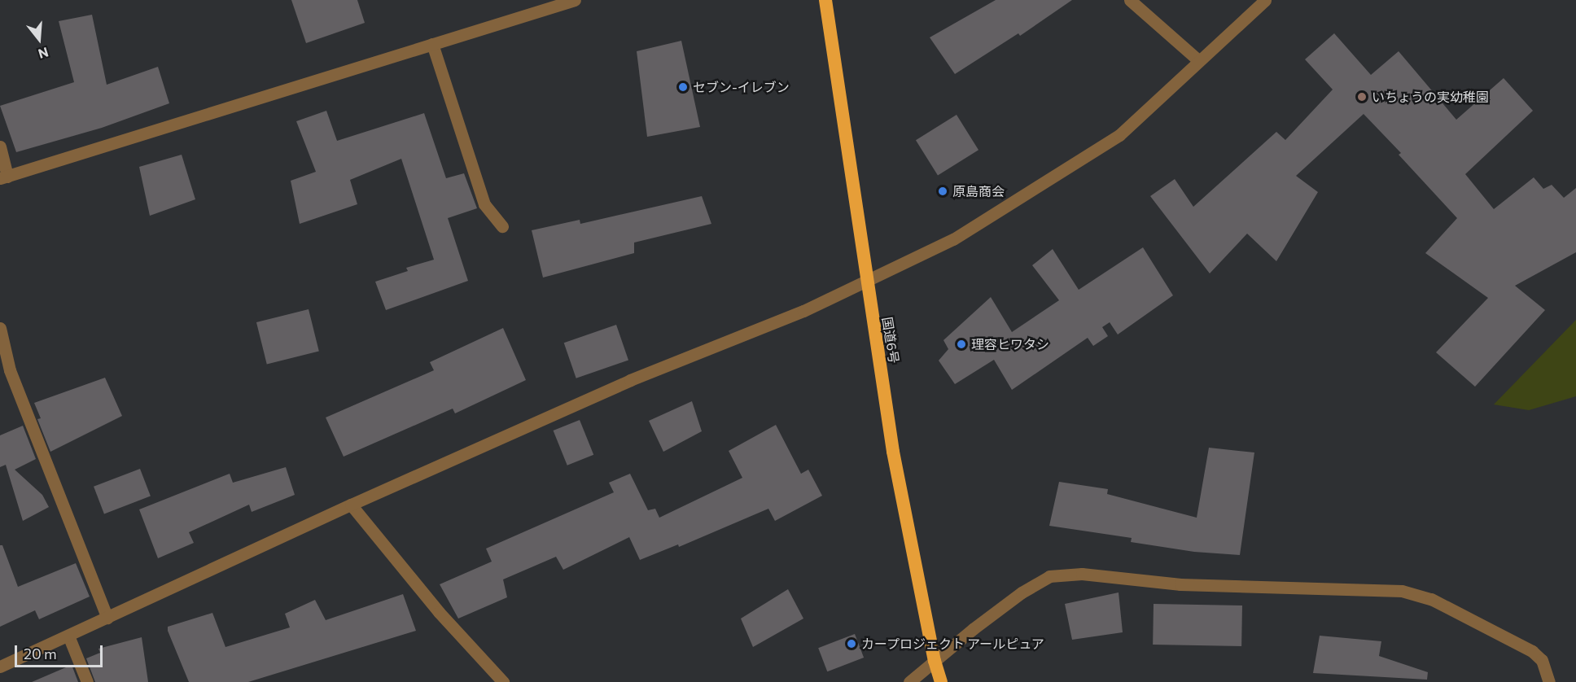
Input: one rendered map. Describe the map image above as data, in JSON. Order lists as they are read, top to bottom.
{
  "streets": {
    "highway": ["国道6号"]
  },
  "places": [
    "セブン-イレブン",
    "いちょうの実幼稚園",
    "原島商会",
    "理容ヒワタシ",
    "カープロジェクト アールピュア"
  ],
  "scale_bar": "20 m",
  "north": "bottom"
}
